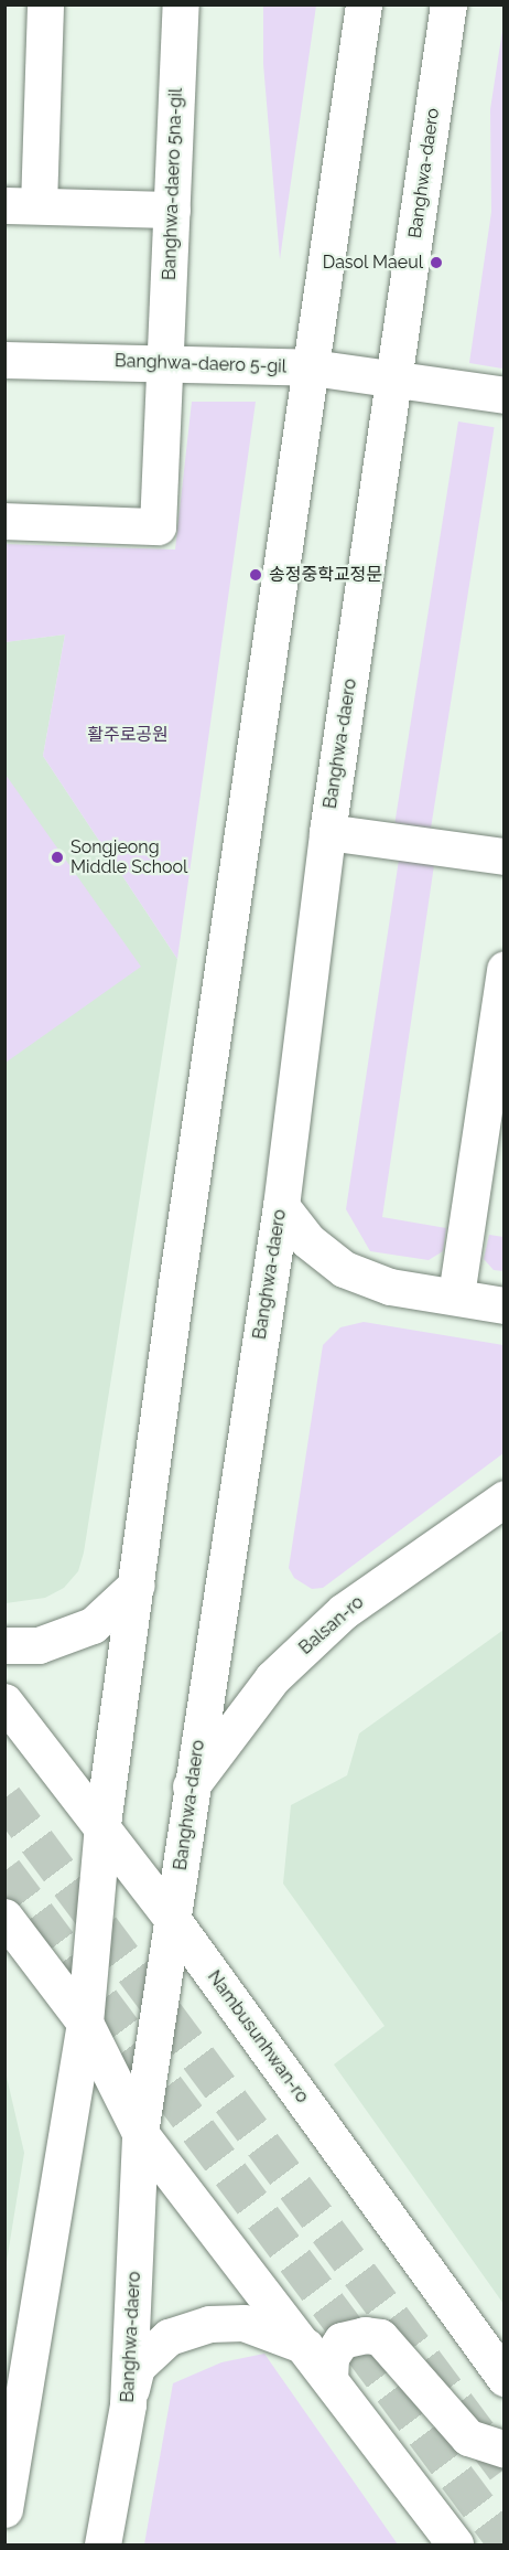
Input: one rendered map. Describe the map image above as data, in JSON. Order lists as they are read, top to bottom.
{
  "streets": {
    "main road": [
      "Banghwa-daero",
      "Banghwa-daero 5na-gil",
      "Banghwa-daero 5-gil",
      "Balsan-ro",
      "Nambusunhwan-ro"
    ]
  },
  "crossings": [
    ["Banghwa-daero", "Banghwa-daero 5-gil"],
    ["Banghwa-daero", "Balsan-ro"],
    ["Banghwa-daero", "Nambusunhwan-ro"],
    ["Banghwa-daero 5na-gil", "Banghwa-daero 5-gil"]
  ],
  "parks": ["활주로공원"],
  "places": ["Dasol Maeul", "송정중학교정문", "Songjeong Middle School"]
}
